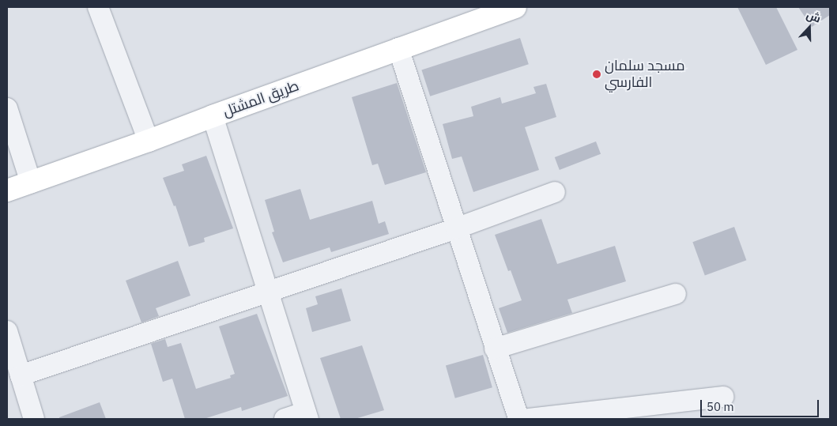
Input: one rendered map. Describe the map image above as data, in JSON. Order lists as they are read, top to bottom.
{
  "streets": {
    "main road": ["طريق المشتل"]
  },
  "places": ["مسجد سلمان الفارسي"],
  "scale_bar": "50 m",
  "north": "top"
}
